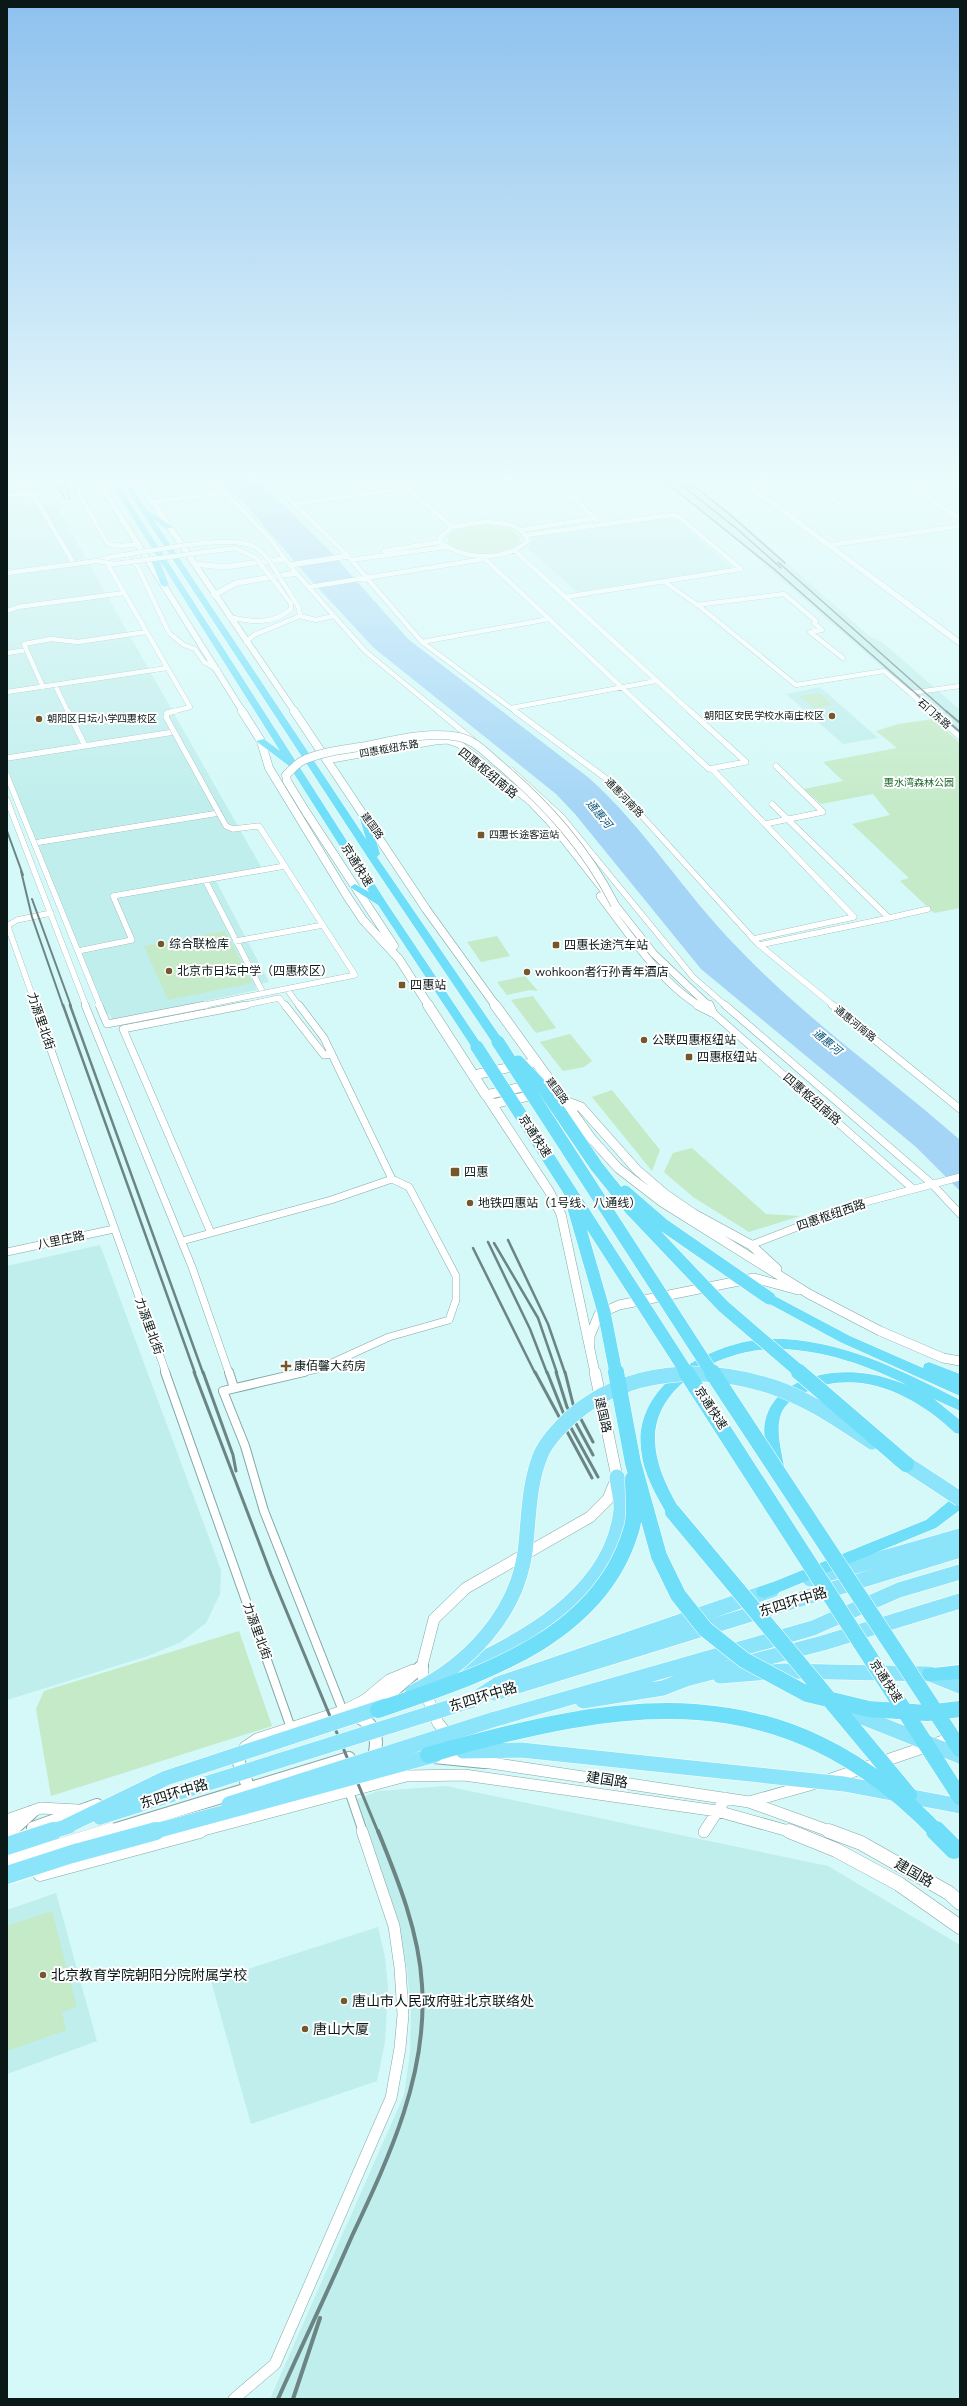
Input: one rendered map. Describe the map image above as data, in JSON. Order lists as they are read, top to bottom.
{
  "streets": {
    "highway": ["京通快速", "东四环中路"],
    "main road": ["建国路"],
    "street": [
      "石门东路",
      "四惠枢纽东路",
      "四惠枢纽南路",
      "通惠河南路",
      "力源里北街",
      "四惠枢纽西路",
      "八里庄路"
    ]
  },
  "crossings": [
    ["四惠枢纽东路", "四惠枢纽南路"],
    ["四惠枢纽东路", "建国路"],
    ["四惠枢纽南路", "四惠枢纽西路"],
    ["建国路", "东四环中路"],
    ["力源里北街", "八里庄路"],
    ["力源里北街", "东四环中路"]
  ],
  "water": ["通惠河"],
  "parks": ["惠水湾森林公园"],
  "places": {
    "other": [
      "朝阳区安民学校水南庄校区",
      "朝阳区日坛小学四惠校区",
      "综合联检库",
      "北京市日坛中学（四惠校区）",
      "wohkoon者行孙青年酒店",
      "公联四惠枢纽站",
      "地铁四惠站（1号线、八通线）",
      "北京教育学院朝阳分院附属学校",
      "唐山市人民政府驻北京联络处",
      "唐山大厦"
    ],
    "transit": [
      "四惠长途客运站",
      "四惠长途汽车站",
      "四惠站",
      "四惠枢纽站",
      "四惠"
    ],
    "health": ["康佰馨大药房"]
  }
}
